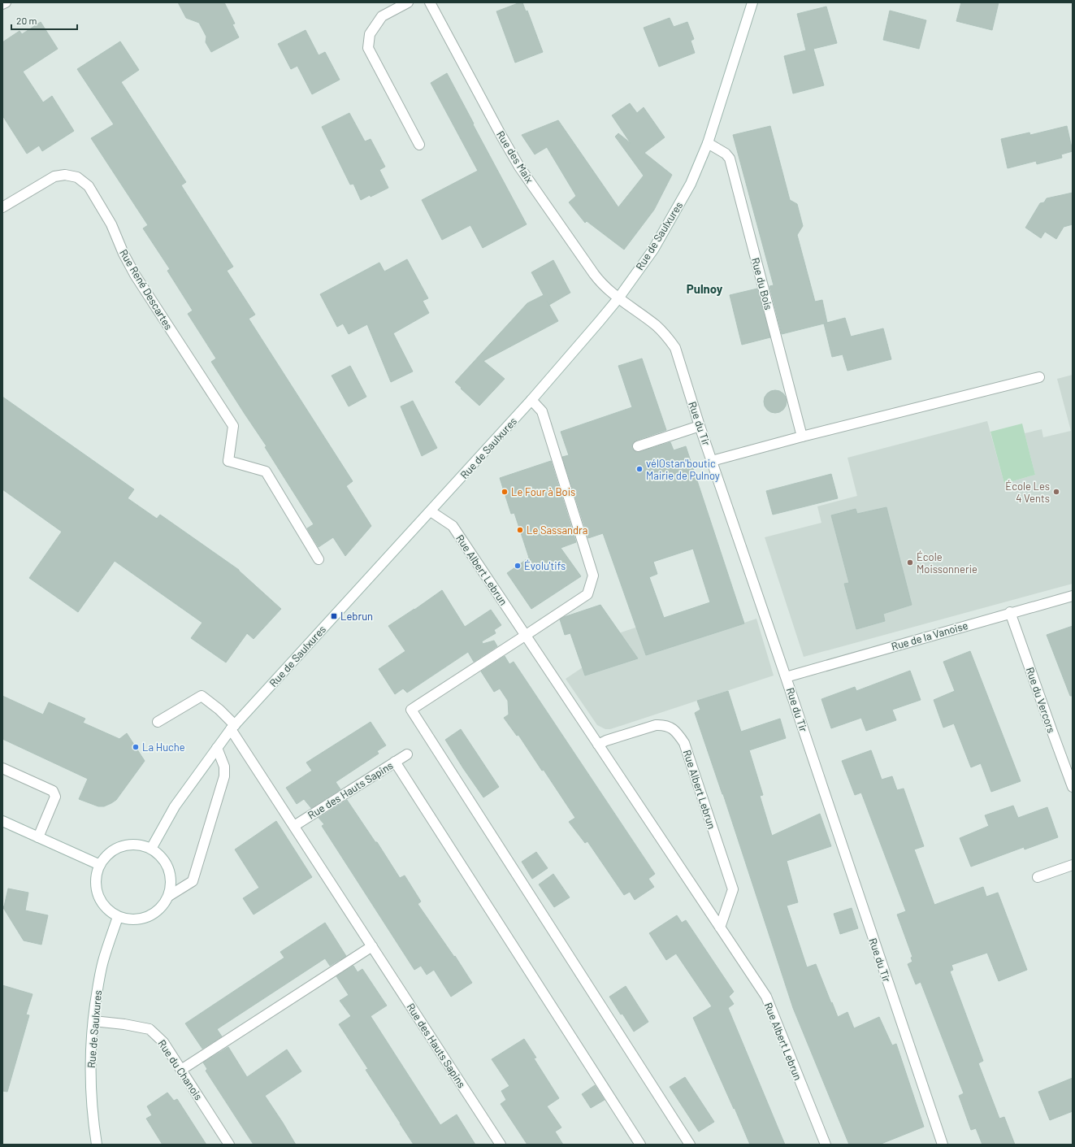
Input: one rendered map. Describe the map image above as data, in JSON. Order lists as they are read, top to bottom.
{
  "streets": {
    "street": [
      "Rue des Maix",
      "Rue de Saulxures",
      "Rue du Bois",
      "Rue René Descartes",
      "Rue du Tir",
      "Rue Albert Lebrun",
      "Rue de la Vanoise",
      "Rue du Vercors",
      "Rue des Hauts Sapins",
      "Rue du Chanois"
    ]
  },
  "crossings": [
    ["Rue des Maix", "Rue de Saulxures"],
    ["Rue des Maix", "Rue du Tir"],
    ["Rue de Saulxures", "Rue du Bois"],
    ["Rue de Saulxures", "Rue du Tir"],
    ["Rue de Saulxures", "Rue Albert Lebrun"],
    ["Rue de Saulxures", "Rue des Hauts Sapins"],
    ["Rue de Saulxures", "Rue du Chanois"],
    ["Rue du Tir", "Rue de la Vanoise"],
    ["Rue de la Vanoise", "Rue du Vercors"]
  ],
  "districts": ["Pulnoy"],
  "places": {
    "other": [
      "vélOstan'boutic Mairie de Pulnoy",
      "Le Four à Bois",
      "École Les 4 Vents",
      "Le Sassandra",
      "École Moissonnerie",
      "Évolu'tifs",
      "La Huche"
    ],
    "transit": ["Lebrun"]
  },
  "scale_bar": "20 m"
}
